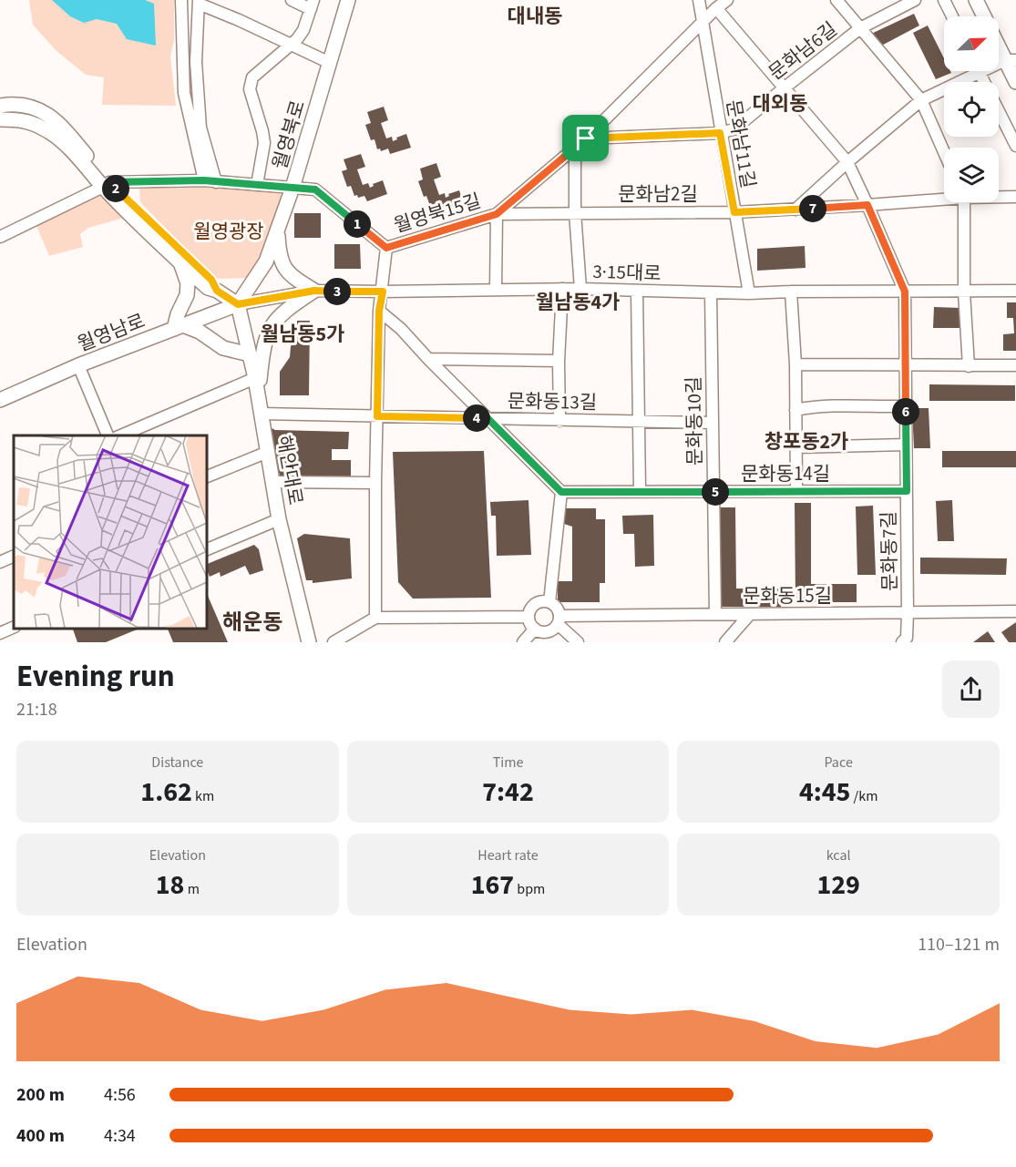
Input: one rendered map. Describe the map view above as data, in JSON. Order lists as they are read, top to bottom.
{
  "streets": {
    "main road": ["월영북로", "월영남로", "해안대로"],
    "street": [
      "문화남6길",
      "문화남11길",
      "문화남2길",
      "월영북15길",
      "3·15대로",
      "문화동13길",
      "문화동10길",
      "문화동14길",
      "문화동7길",
      "문화동15길"
    ]
  },
  "crossings": [
    ["문화남6길", "문화남11길"],
    ["문화남6길", "월영북15길"],
    ["월영북로", "월영북15길"],
    ["월영북로", "3·15대로"],
    ["월영북로", "월영남로"],
    ["월영북로", "해안대로"],
    ["문화남11길", "문화남2길"],
    ["문화남11길", "월영북15길"],
    ["문화남11길", "3·15대로"],
    ["문화남2길", "월영북15길"],
    ["3·15대로", "월영남로"],
    ["3·15대로", "문화동10길"],
    ["3·15대로", "해안대로"],
    ["3·15대로", "문화동7길"],
    ["월영남로", "해안대로"],
    ["문화동13길", "문화동10길"],
    ["문화동13길", "해안대로"],
    ["문화동10길", "문화동14길"],
    ["문화동10길", "문화동15길"],
    ["문화동14길", "문화동7길"],
    ["문화동7길", "문화동15길"]
  ],
  "districts": [
    "대내동",
    "대외동",
    "월남동4가",
    "월남동5가",
    "창포동2가",
    "해운동"
  ],
  "parks": ["월영광장"],
  "north": "top right",
  "page": {
    "pins": [
      "2",
      "7",
      "1",
      "3",
      "6",
      "4",
      "5"
    ],
    "heading": ["Evening run", "21:18"],
    "stats": [
      ["Distance", "1.62 km"],
      ["Time", "7:42"],
      ["Pace", "4:45 /km"],
      ["Elevation", "18 m"],
      ["Heart rate", "167 bpm"],
      ["kcal", "129"]
    ],
    "chart": ["Elevation", "110–121 m"],
    "list": [
      {
        "name": "200 m",
        "note": "4:56"
      },
      {
        "name": "400 m",
        "note": "4:34"
      }
    ]
  }
}
